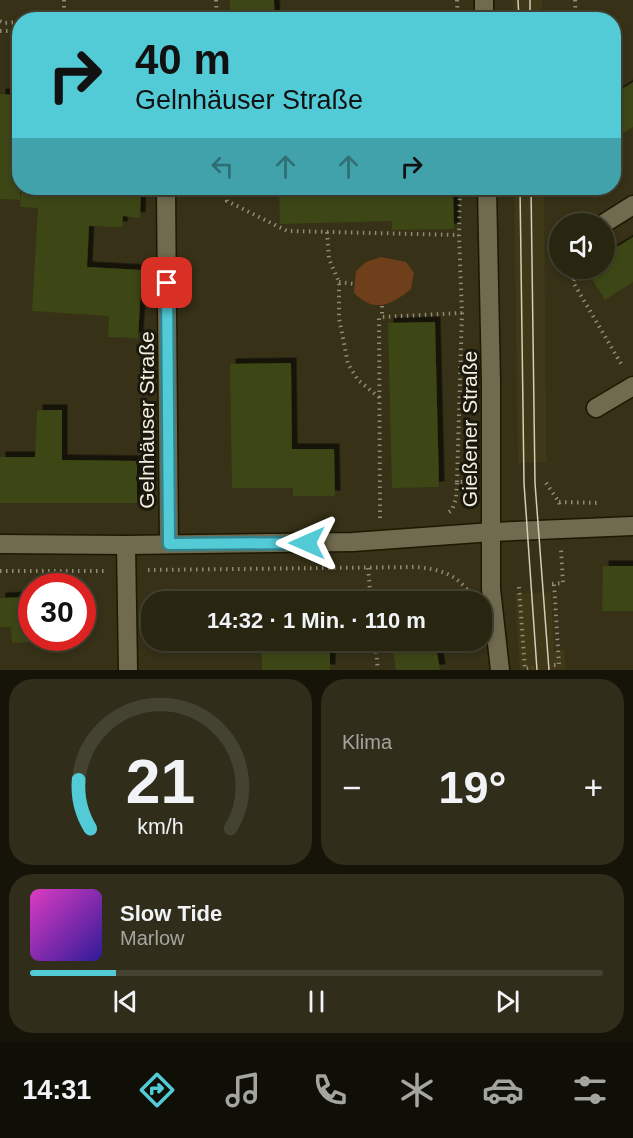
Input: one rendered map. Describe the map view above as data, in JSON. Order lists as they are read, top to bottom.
{
  "streets": {
    "street": ["Gelnhäuser Straße", "Gießener Straße"]
  },
  "page": {
    "turn": ["40 m", "Gelnhäuser Straße"],
    "limit": "30",
    "trip": "14:32 · 1 Min. · 110 m",
    "tile": "Klima",
    "heat": ["−", "19°", "+"],
    "song": ["Slow Tide", "Marlow"],
    "tabs": "14:31",
    "gauge": ["21", "km/h"]
  }
}
